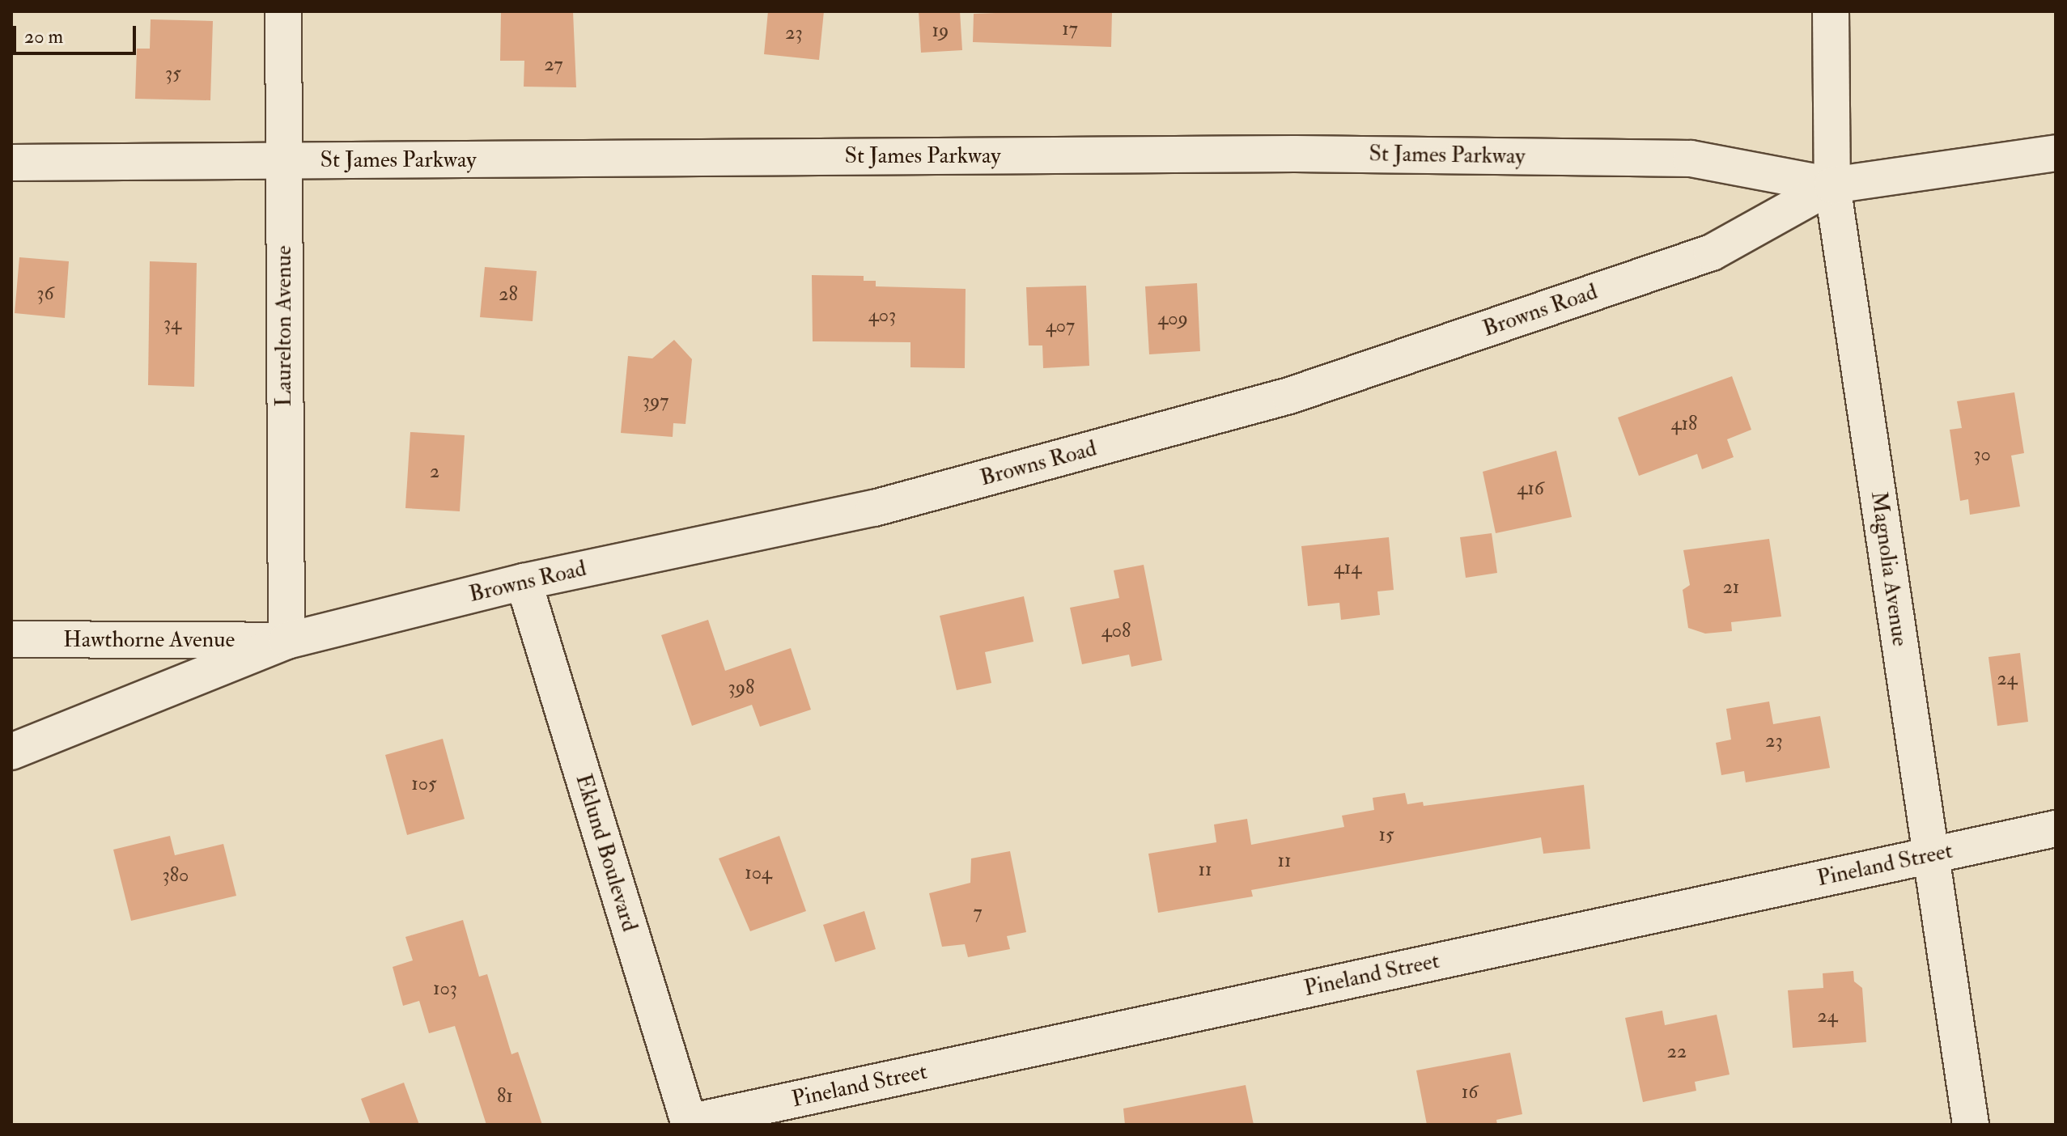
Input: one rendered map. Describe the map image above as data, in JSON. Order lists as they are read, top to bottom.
{
  "streets": {
    "street": [
      "St James Parkway",
      "Browns Road",
      "Laurelton Avenue",
      "Magnolia Avenue",
      "Hawthorne Avenue",
      "Eklund Boulevard",
      "Pineland Street"
    ]
  },
  "crossings": [
    ["St James Parkway", "Browns Road"],
    ["St James Parkway", "Laurelton Avenue"],
    ["St James Parkway", "Magnolia Avenue"],
    ["Browns Road", "Laurelton Avenue"],
    ["Browns Road", "Magnolia Avenue"],
    ["Browns Road", "Hawthorne Avenue"],
    ["Browns Road", "Eklund Boulevard"],
    ["Laurelton Avenue", "Hawthorne Avenue"],
    ["Magnolia Avenue", "Pineland Street"],
    ["Eklund Boulevard", "Pineland Street"]
  ],
  "house_numbers": [
    "17",
    "19",
    "23",
    "27",
    "35",
    "36",
    "28",
    "403",
    "409",
    "34",
    "407",
    "397",
    "418",
    "30",
    "2",
    "416",
    "414",
    "21",
    "408",
    "24",
    "398",
    "23",
    "105",
    "15",
    "11",
    "11",
    "104",
    "380",
    "7",
    "103",
    "24",
    "22",
    "16",
    "81"
  ],
  "scale_bar": "20 m"
}
